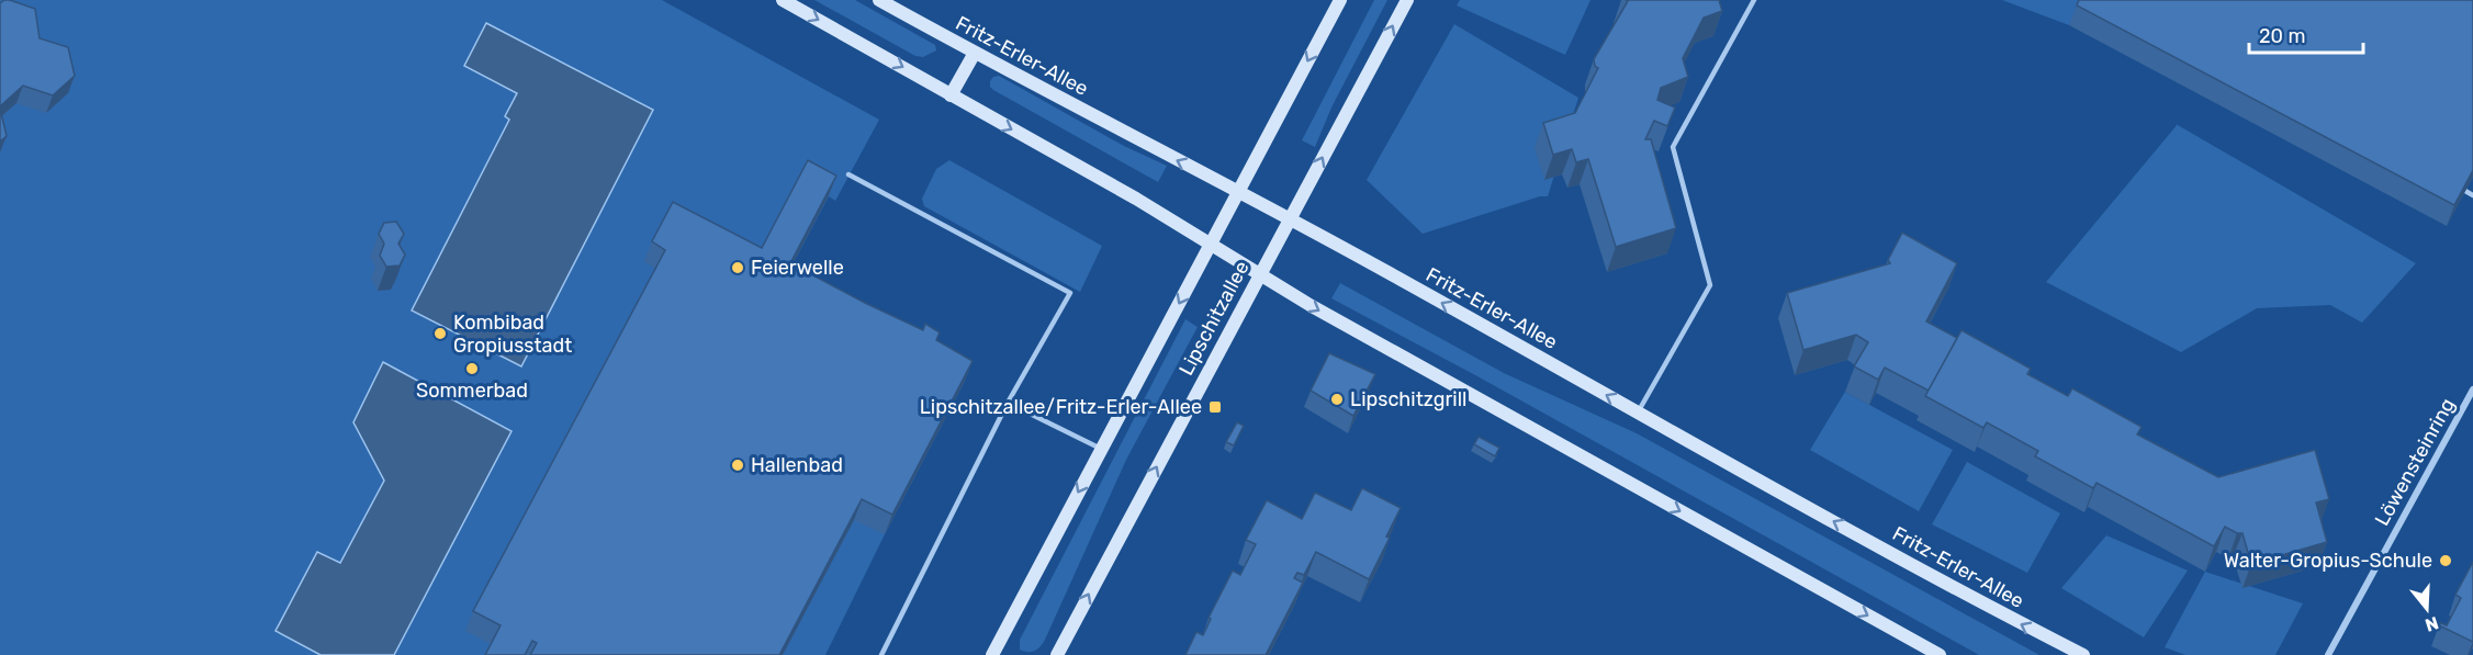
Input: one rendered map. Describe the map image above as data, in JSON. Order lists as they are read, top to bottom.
{
  "streets": {
    "street": ["Fritz-Erler-Allee", "Lipschitzallee", "Löwensteinring"]
  },
  "crossings": [
    ["Fritz-Erler-Allee", "Lipschitzallee"]
  ],
  "places": {
    "other": [
      "Feierwelle",
      "Kombibad Gropiusstadt",
      "Sommerbad",
      "Lipschitzgrill",
      "Hallenbad",
      "Walter-Gropius-Schule"
    ],
    "transit": ["Lipschitzallee/Fritz-Erler-Allee"]
  },
  "scale_bar": "20 m",
  "north": "bottom"
}
